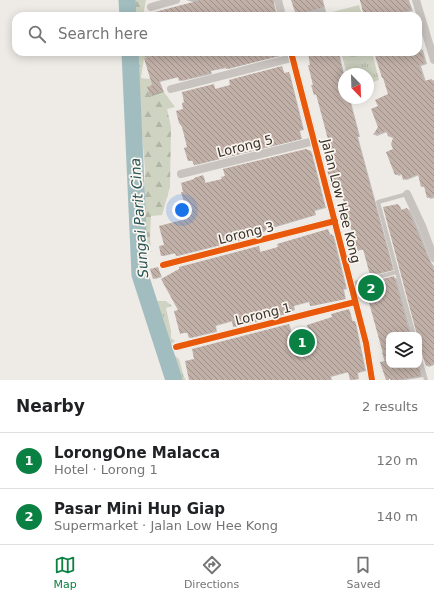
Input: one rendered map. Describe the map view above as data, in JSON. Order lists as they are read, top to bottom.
{
  "streets": {
    "street": [
      "Lorong 5",
      "Jalan Low Hee Kong",
      "Lorong 3",
      "Lorong 1"
    ]
  },
  "crossings": [
    ["Lorong 5", "Jalan Low Hee Kong"],
    ["Jalan Low Hee Kong", "Lorong 3"],
    ["Jalan Low Hee Kong", "Lorong 1"]
  ],
  "water": ["Sungai Parit Cina"],
  "north": "bottom right",
  "page": {
    "search": "Search here",
    "pins": ["2", "1"],
    "heading": ["Nearby", "2 results"],
    "list": [
      {
        "mark": "1",
        "name": "LorongOne Malacca",
        "note": "Hotel · Lorong 1",
        "value": "120 m"
      },
      {
        "mark": "2",
        "name": "Pasar Mini Hup Giap",
        "note": "Supermarket · Jalan Low Hee Kong",
        "value": "140 m"
      }
    ],
    "nav": ["Map", "Directions", "Saved"]
  }
}
